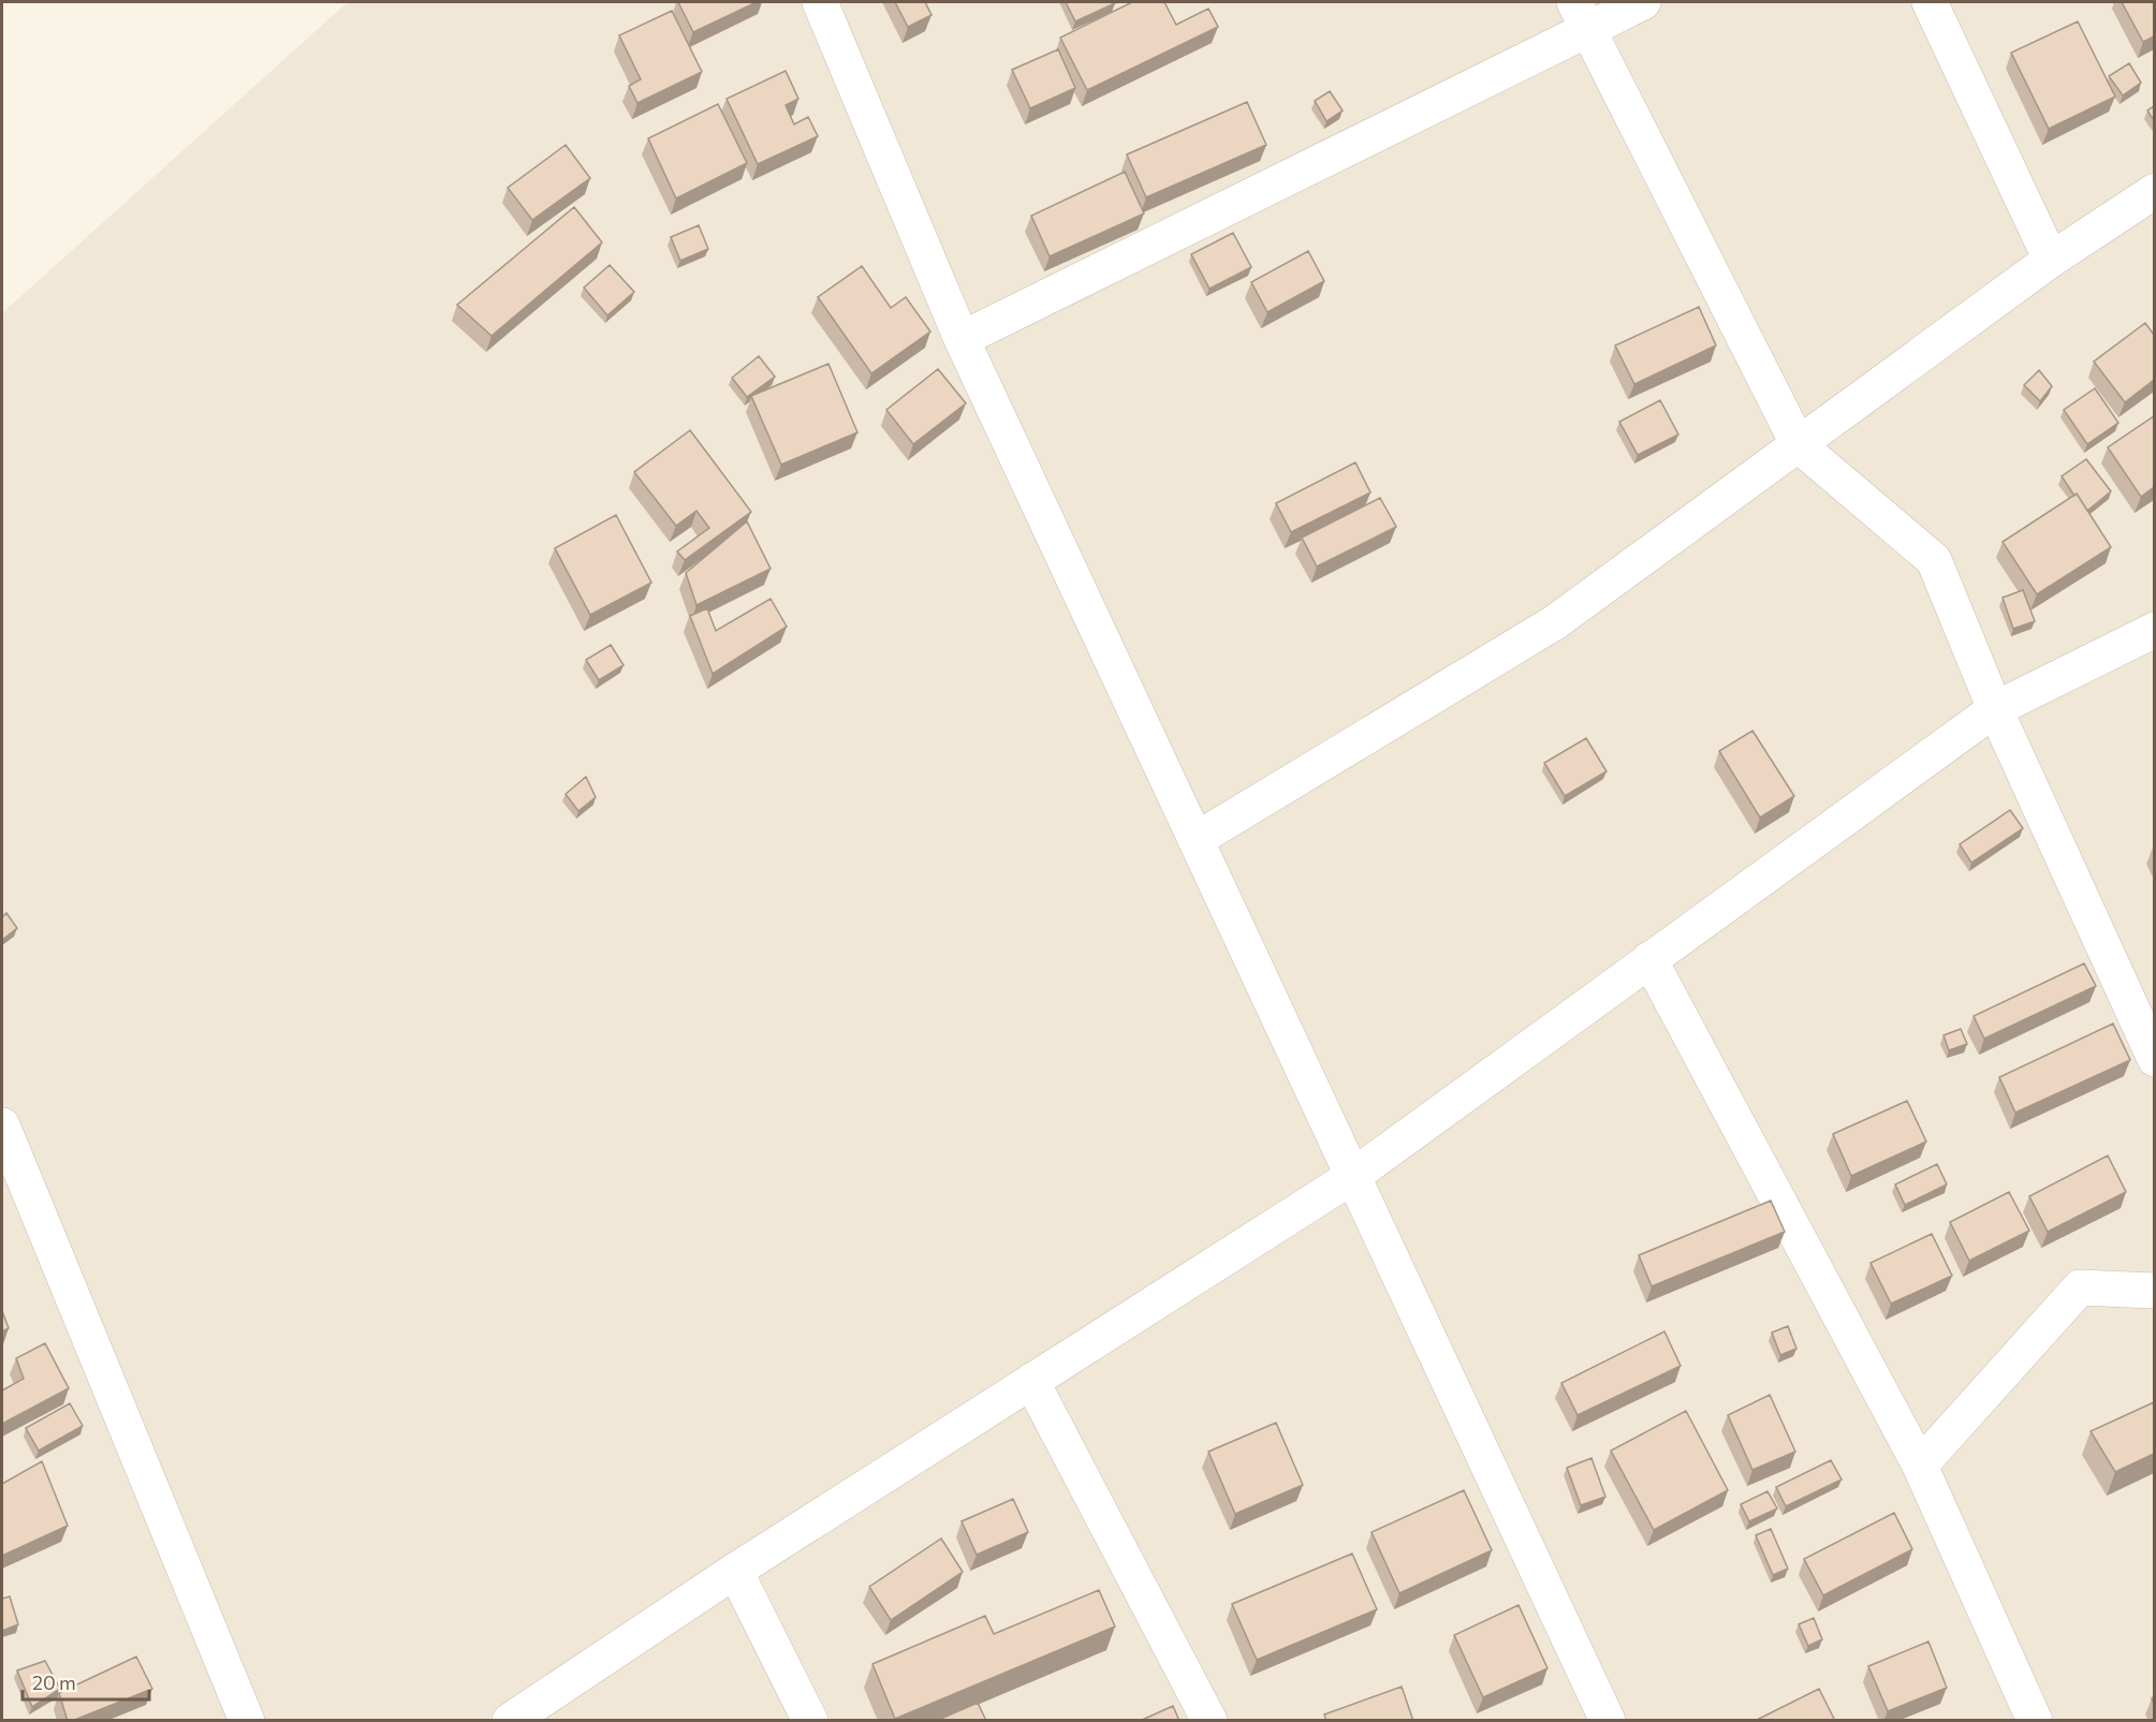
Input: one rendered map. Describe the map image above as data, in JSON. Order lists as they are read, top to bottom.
{
  "scale_bar": "20 m"
}
